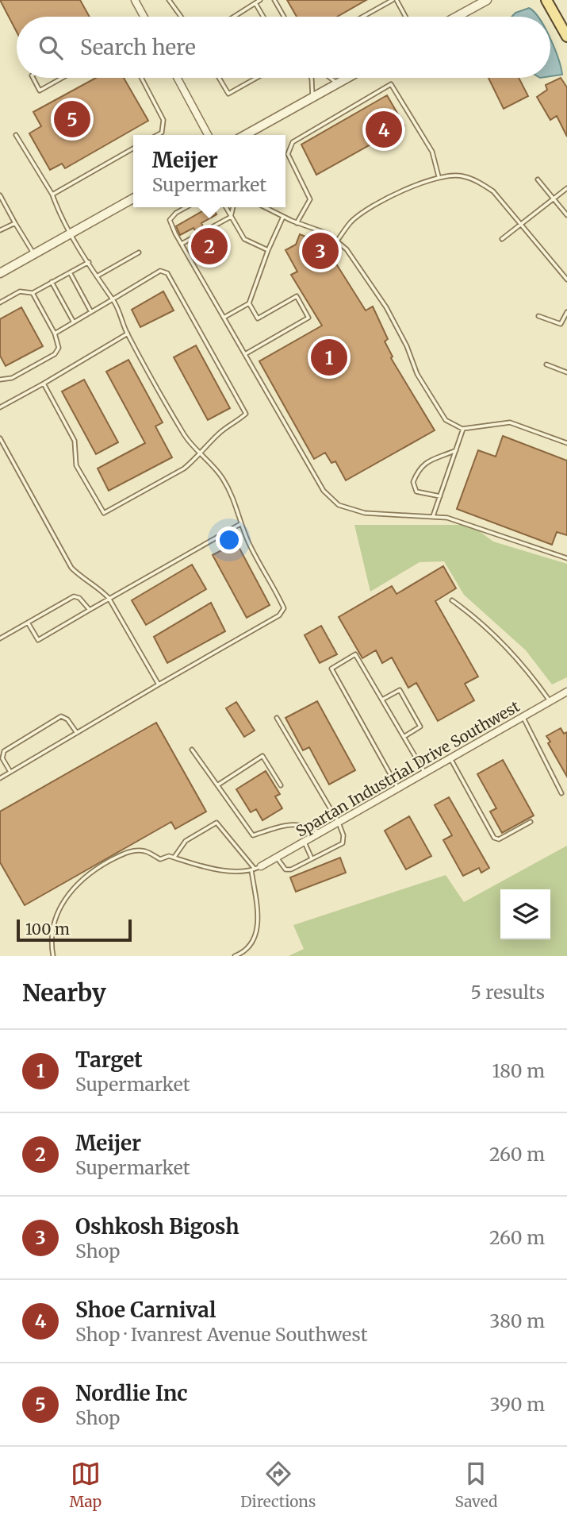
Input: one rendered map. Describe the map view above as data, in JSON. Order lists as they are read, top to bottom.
{
  "streets": {
    "street": ["Spartan Industrial Drive Southwest"]
  },
  "scale_bar": "100 m",
  "page": {
    "search": "Search here",
    "pins": [
      "5",
      "4",
      "2",
      "3",
      "1"
    ],
    "popup": ["Meijer", "Supermarket"],
    "scale": "100 m",
    "heading": ["Nearby", "5 results"],
    "list": [
      {
        "mark": "1",
        "name": "Target",
        "note": "Supermarket",
        "value": "180 m"
      },
      {
        "mark": "2",
        "name": "Meijer",
        "note": "Supermarket",
        "value": "260 m"
      },
      {
        "mark": "3",
        "name": "Oshkosh Bigosh",
        "note": "Shop",
        "value": "260 m"
      },
      {
        "mark": "4",
        "name": "Shoe Carnival",
        "note": "Shop · Ivanrest Avenue Southwest",
        "value": "380 m"
      },
      {
        "mark": "5",
        "name": "Nordlie Inc",
        "note": "Shop",
        "value": "390 m"
      }
    ],
    "nav": ["Map", "Directions", "Saved"]
  }
}
